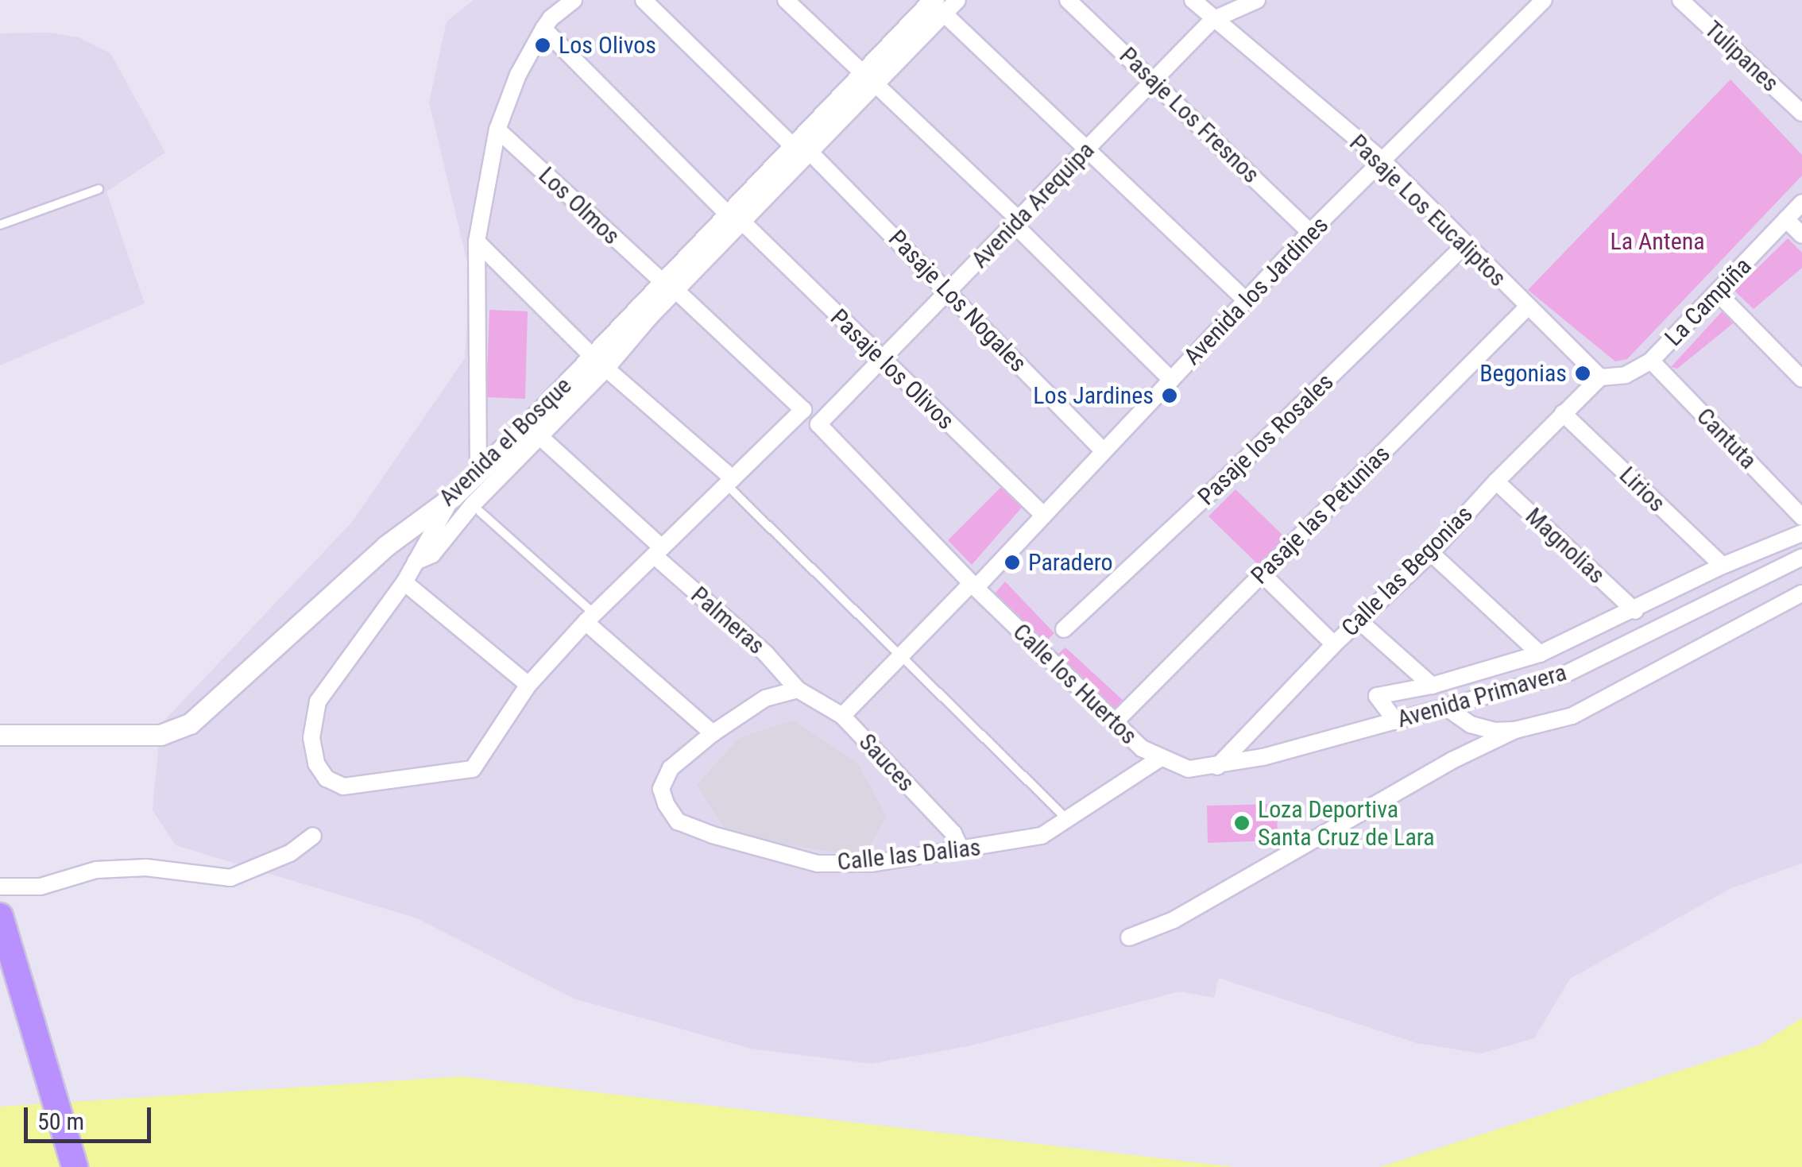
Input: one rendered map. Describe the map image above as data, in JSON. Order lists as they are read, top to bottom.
{
  "streets": {
    "street": [
      "Tulipanes",
      "Pasaje Los Fresnos",
      "Avenida Arequipa",
      "Los Olmos",
      "Pasaje Los Eucaliptos",
      "Avenida los Jardines",
      "Pasaje Los Nogales",
      "La Campiña",
      "Pasaje los Olivos",
      "Cantuta",
      "Pasaje los Rosales",
      "Avenida el Bosque",
      "Lirios",
      "Pasaje las Petunias",
      "Magnolias",
      "Calle las Begonias",
      "Palmeras",
      "Calle los Huertos",
      "Avenida Primavera",
      "Sauces",
      "Calle las Dalias"
    ]
  },
  "crossings": [
    ["Pasaje Los Fresnos", "Avenida Arequipa"],
    ["Pasaje Los Fresnos", "Avenida los Jardines"],
    ["Avenida Arequipa", "Pasaje Los Eucaliptos"],
    ["Avenida Arequipa", "Avenida los Jardines"],
    ["Avenida Arequipa", "Pasaje Los Nogales"],
    ["Avenida Arequipa", "Pasaje los Olivos"],
    ["Avenida Arequipa", "Calle los Huertos"],
    ["Los Olmos", "Avenida el Bosque"],
    ["Pasaje Los Eucaliptos", "Avenida los Jardines"],
    ["Pasaje Los Eucaliptos", "La Campiña"],
    ["Pasaje Los Eucaliptos", "Pasaje los Rosales"],
    ["Pasaje Los Eucaliptos", "Pasaje las Petunias"],
    ["Pasaje Los Eucaliptos", "Calle las Begonias"],
    ["Avenida los Jardines", "Pasaje Los Nogales"],
    ["Avenida los Jardines", "Pasaje los Olivos"],
    ["Avenida los Jardines", "Calle los Huertos"],
    ["Avenida los Jardines", "Sauces"],
    ["Pasaje Los Nogales", "Avenida el Bosque"],
    ["La Campiña", "Cantuta"],
    ["La Campiña", "Calle las Begonias"],
    ["Pasaje los Olivos", "Avenida el Bosque"],
    ["Lirios", "Calle las Begonias"],
    ["Pasaje las Petunias", "Calle los Huertos"],
    ["Magnolias", "Calle las Begonias"],
    ["Calle las Begonias", "Avenida Primavera"],
    ["Palmeras", "Sauces"],
    ["Calle los Huertos", "Avenida Primavera"],
    ["Calle los Huertos", "Calle las Dalias"],
    ["Sauces", "Calle las Dalias"]
  ],
  "parks": ["La Antena"],
  "places": [
    "Los Olivos",
    "Begonias",
    "Los Jardines",
    "Paradero",
    "Loza Deportiva Santa Cruz de Lara"
  ],
  "scale_bar": "50 m"
}
